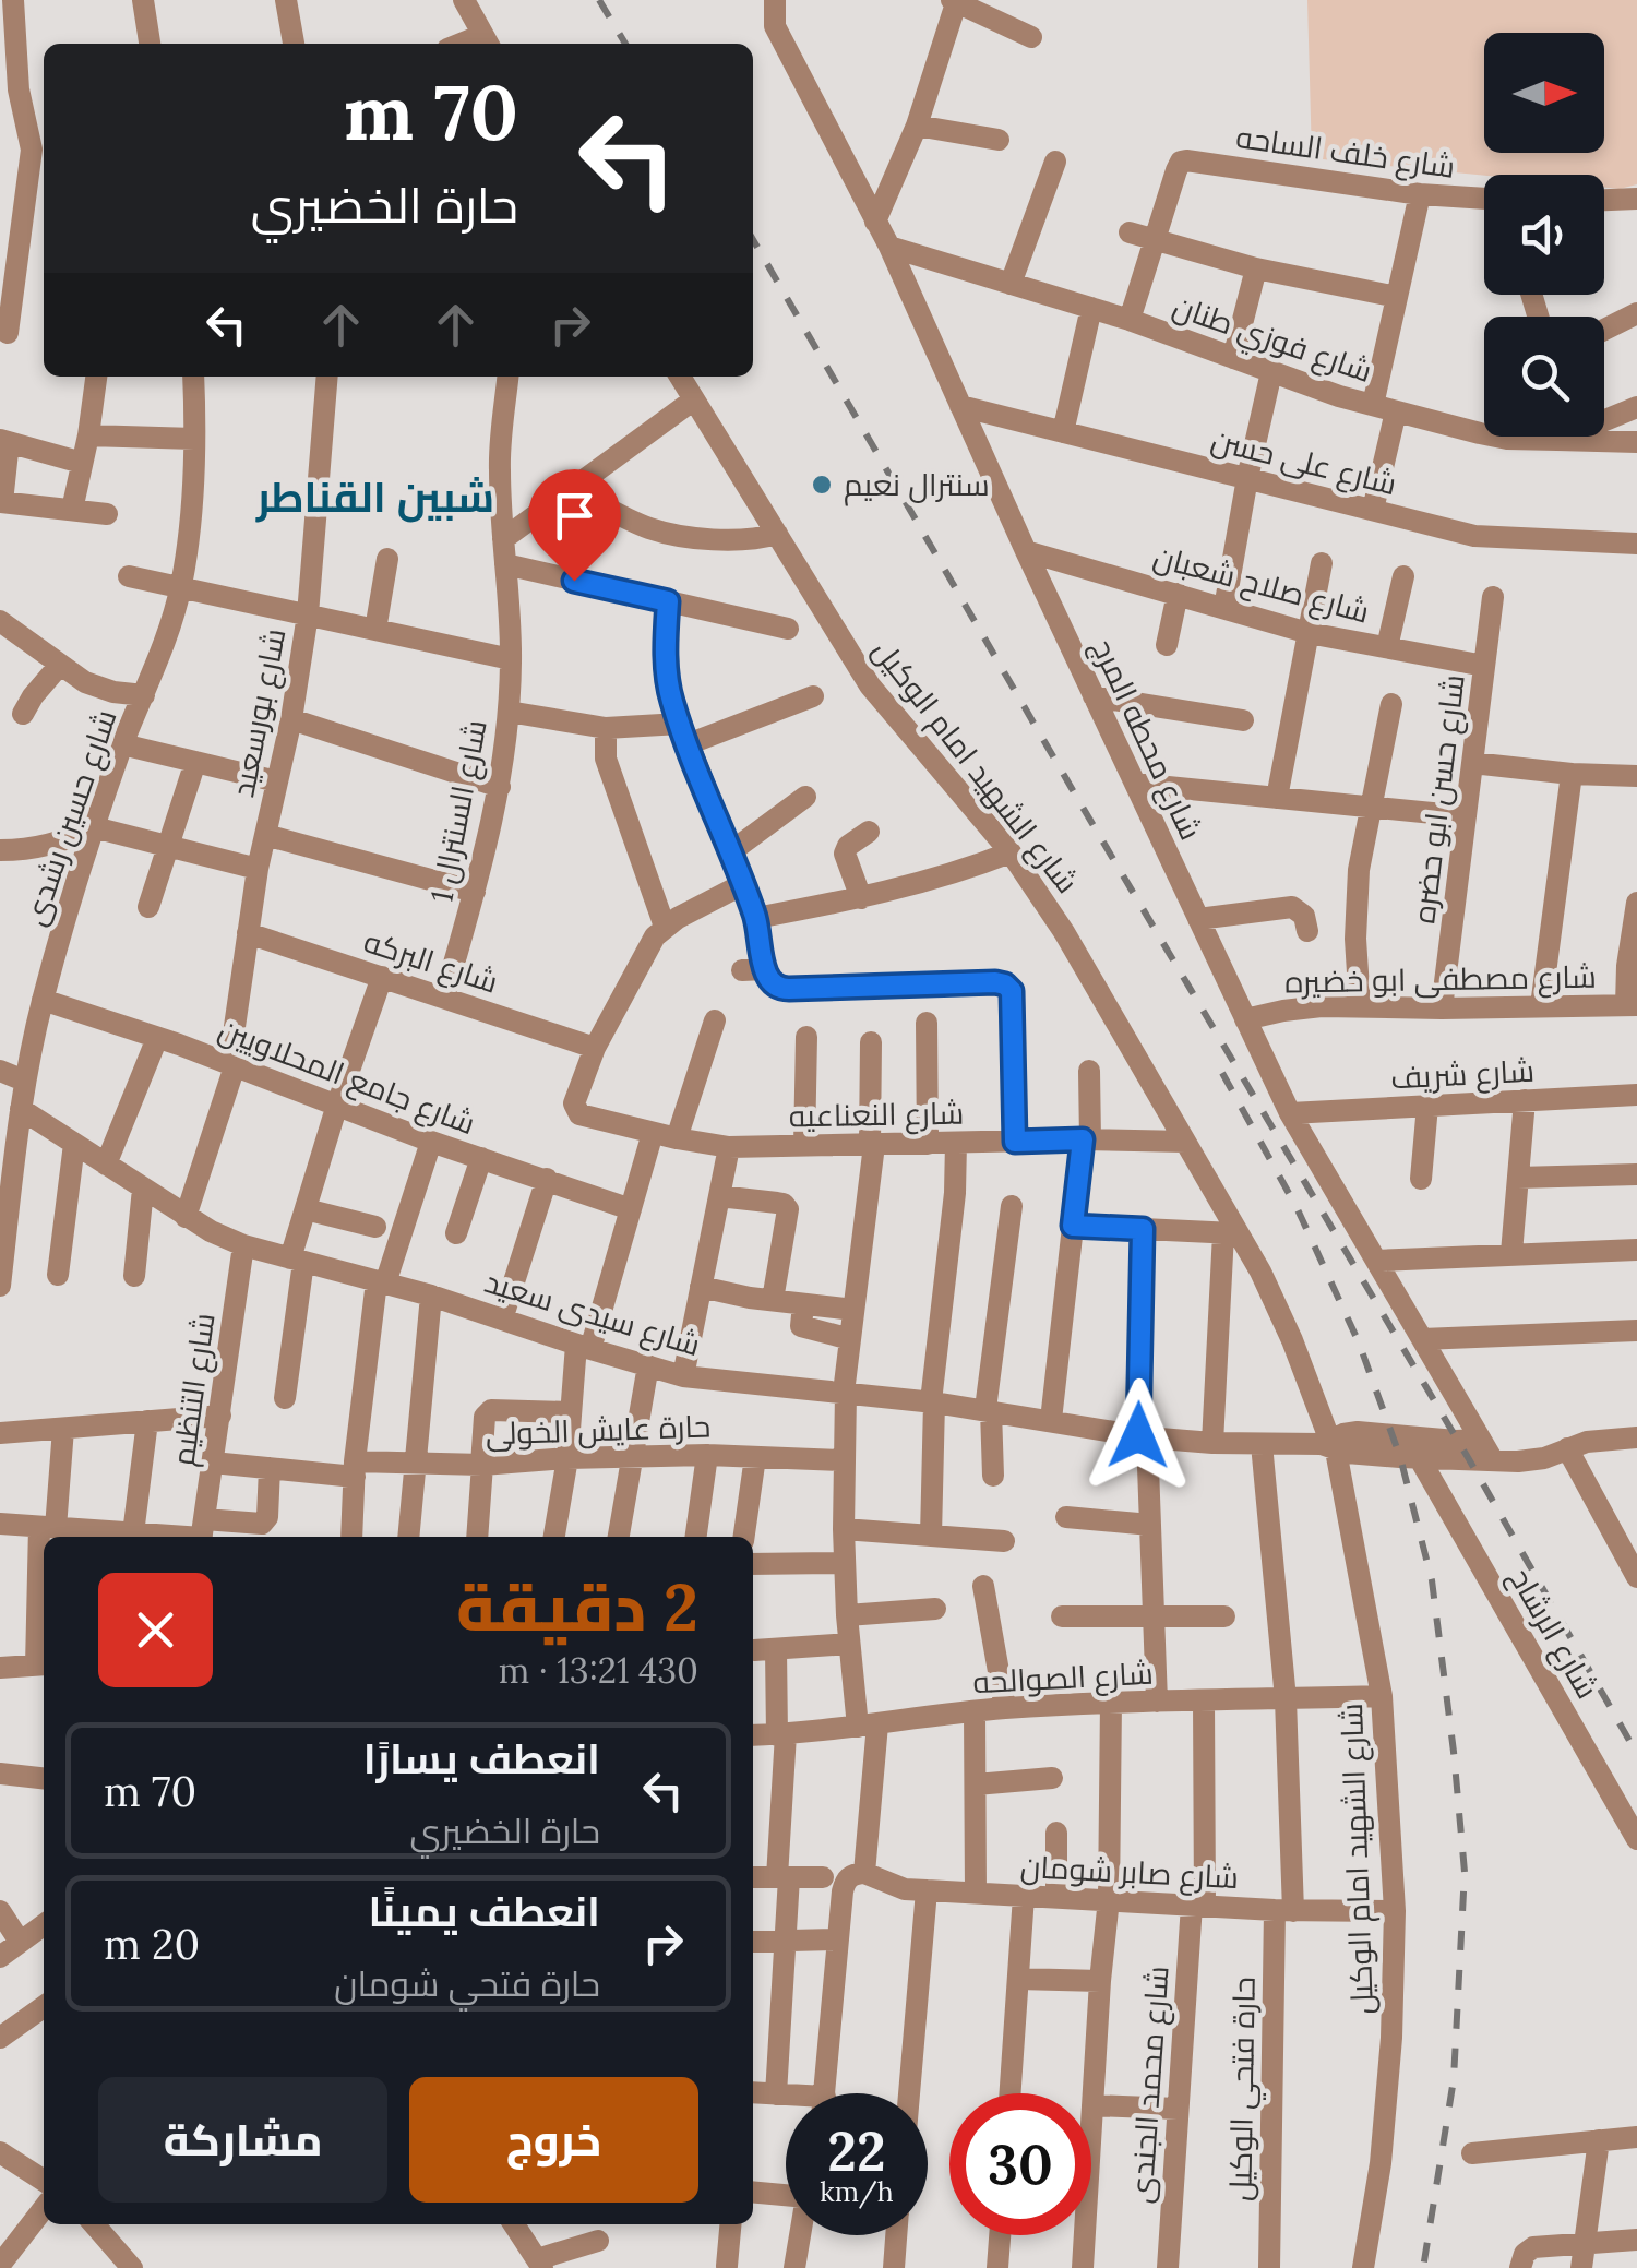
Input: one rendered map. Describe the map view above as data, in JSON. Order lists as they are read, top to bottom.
{
  "streets": {
    "street": [
      "شارع خلف الساحه",
      "شارع فوزي طنان",
      "شارع على حسن",
      "شارع صلاح شعبان",
      "شارع بورسعيد",
      "شارع محطه المرج",
      "شارع الشهيد امام الوكيل",
      "شارع حسن ابو حضره",
      "شارع السنترال 1",
      "شارع حسين رشدى",
      "شارع البركه",
      "شارع مصطفى ابو خضيره",
      "شارع شريف",
      "شارع جامع المحلاويين",
      "شارع النعناعيه",
      "شارع سيدى سعيد",
      "شارع التنظيم",
      "حارة عايش الخولى",
      "شارع الرشاح",
      "شارع الصوالحه",
      "شارع صابر شومان",
      "شارع محمد الجندى",
      "حارة فتحي الوكيل"
    ]
  },
  "crossings": [
    ["شارع فوزي طنان", "شارع محطه المرج"],
    ["شارع على حسن", "شارع محطه المرج"],
    ["شارع صلاح شعبان", "شارع محطه المرج"],
    ["شارع صلاح شعبان", "شارع حسن ابو حضره"],
    ["شارع بورسعيد", "شارع البركه"],
    ["شارع بورسعيد", "شارع جامع المحلاويين"],
    ["شارع بورسعيد", "شارع سيدى سعيد"],
    ["شارع محطه المرج", "شارع مصطفى ابو خضيره"],
    ["شارع محطه المرج", "شارع شريف"],
    ["شارع الشهيد امام الوكيل", "شارع النعناعيه"],
    ["شارع الشهيد امام الوكيل", "شارع سيدى سعيد"],
    ["شارع الشهيد امام الوكيل", "شارع الصوالحه"],
    ["شارع الشهيد امام الوكيل", "شارع صابر شومان"],
    ["شارع حسن ابو حضره", "شارع مصطفى ابو خضيره"],
    ["شارع السنترال 1", "شارع البركه"],
    ["شارع حسين رشدى", "شارع جامع المحلاويين"],
    ["شارع حسين رشدى", "شارع سيدى سعيد"],
    ["شارع البركه", "شارع النعناعيه"],
    ["شارع سيدى سعيد", "شارع التنظيم"],
    ["شارع سيدى سعيد", "حارة فتحي الوكيل"],
    ["شارع التنظيم", "حارة عايش الخولى"],
    ["شارع الصوالحه", "شارع محمد الجندى"],
    ["شارع الصوالحه", "حارة فتحي الوكيل"],
    ["شارع صابر شومان", "شارع محمد الجندى"],
    ["شارع صابر شومان", "حارة فتحي الوكيل"]
  ],
  "districts": ["شبين القناطر"],
  "places": ["سنترال نعيم"],
  "north": "right",
  "page": {
    "turn": ["70 m", "حارة الخضيري"],
    "heading": ["2 دقيقة", "430 m · 13:21"],
    "list": [
      {
        "name": "انعطف يسارًا",
        "note": "حارة الخضيري",
        "value": "70 m"
      },
      {
        "name": "انعطف يمينًا",
        "note": "حارة فتحي شومان",
        "value": "20 m"
      }
    ],
    "buttons": ["خروج", "مشاركة"],
    "speed": "22 km/h",
    "limit": "30"
  }
}
